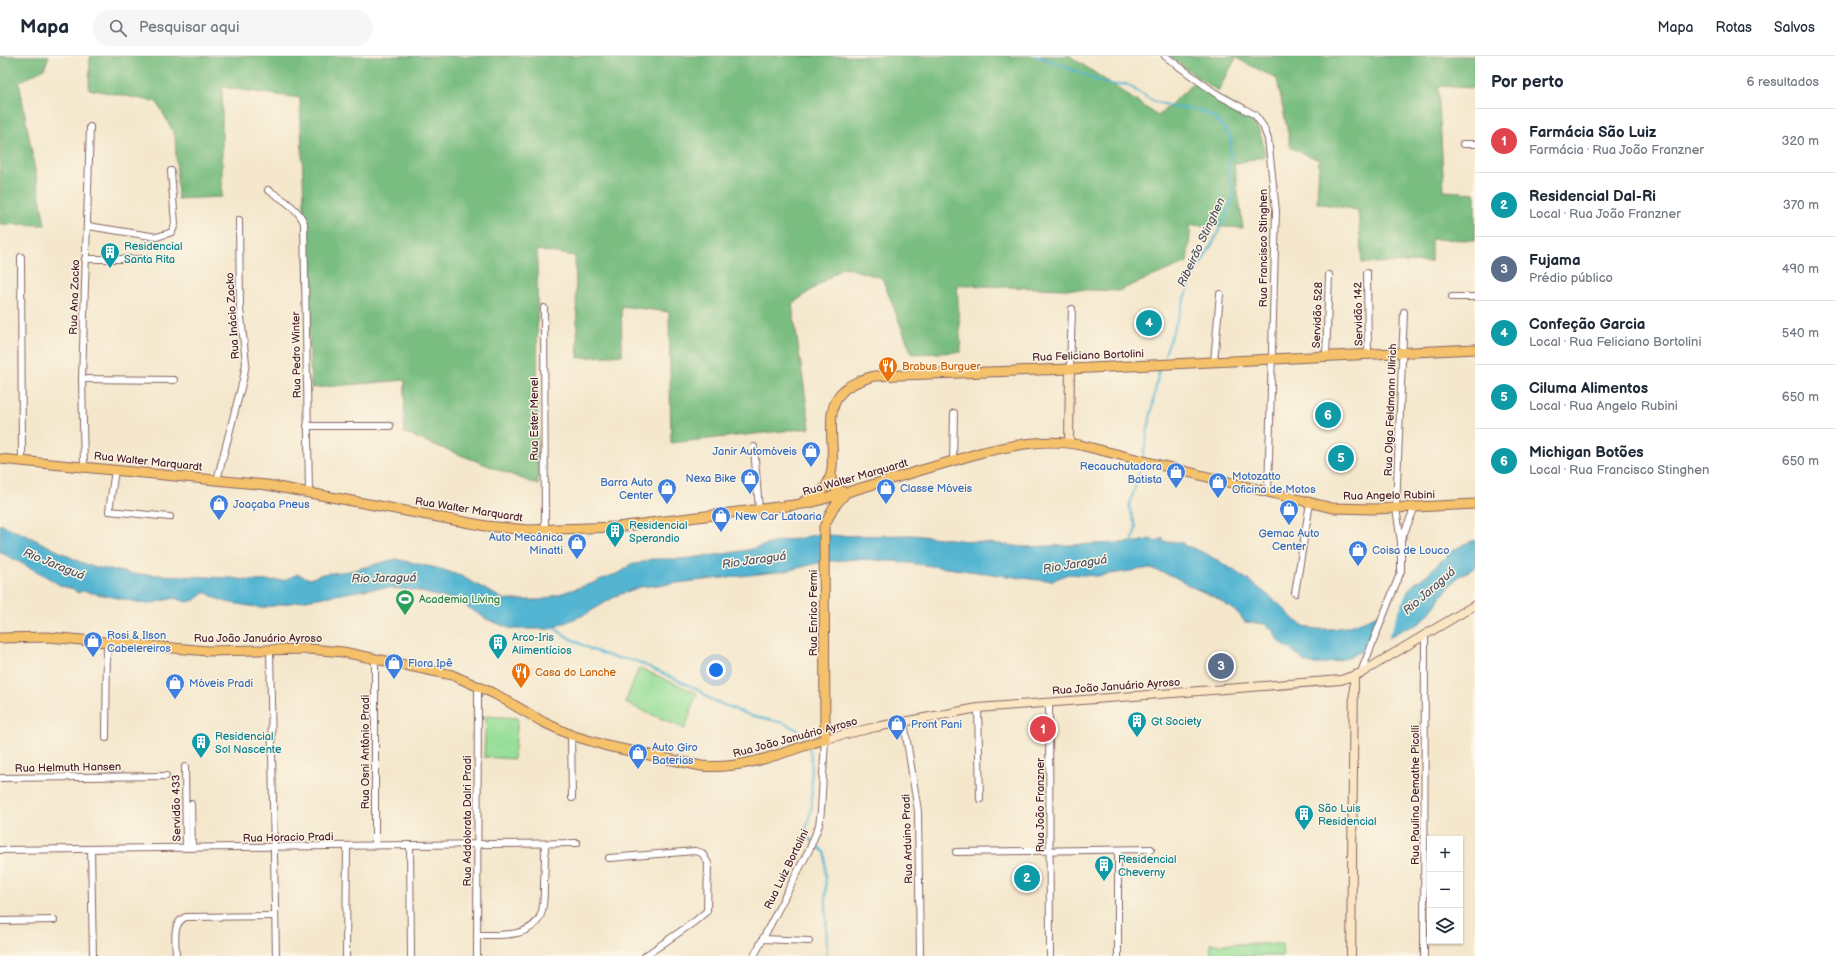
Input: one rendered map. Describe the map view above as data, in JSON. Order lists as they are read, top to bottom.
{
  "streets": {
    "main road": [
      "Rua Feliciano Bortolini",
      "Rua Walter Marquardt",
      "Rua Angelo Rubini",
      "Rua Enrico Fermi",
      "Rua João Januário Ayroso"
    ],
    "street": [
      "Rua Francisco Stinghen",
      "Rua Ana Zacko",
      "Servidão 142",
      "Servidão 528",
      "Rua Inácio Zacko",
      "Rua Pedro Winter",
      "Rua Olga Feldmann Ullrich",
      "Rua Ester Menel",
      "Rua Osni Antônio Pradi",
      "Rua Helmuth Hansen",
      "Rua Paulina Demathe Picolli",
      "Rua João Franzner",
      "Servidão 433",
      "Rua Addolorata Dalri Pradi",
      "Rua Horacio Pradi",
      "Rua Arduino Pradi",
      "Rua Luiz Bortolini"
    ]
  },
  "crossings": [
    ["Rua Francisco Stinghen", "Rua Feliciano Bortolini"],
    ["Rua Francisco Stinghen", "Rua Angelo Rubini"],
    ["Rua Ana Zacko", "Rua Walter Marquardt"],
    ["Servidão 142", "Rua Feliciano Bortolini"],
    ["Servidão 528", "Rua Feliciano Bortolini"],
    ["Rua Inácio Zacko", "Rua Walter Marquardt"],
    ["Rua Pedro Winter", "Rua Walter Marquardt"],
    ["Rua Feliciano Bortolini", "Rua Olga Feldmann Ullrich"],
    ["Rua Olga Feldmann Ullrich", "Rua Angelo Rubini"],
    ["Rua Olga Feldmann Ullrich", "Rua João Januário Ayroso"],
    ["Rua Ester Menel", "Rua Walter Marquardt"],
    ["Rua Walter Marquardt", "Rua Angelo Rubini"],
    ["Rua Walter Marquardt", "Rua Enrico Fermi"],
    ["Rua Enrico Fermi", "Rua João Januário Ayroso"],
    ["Rua Enrico Fermi", "Rua Luiz Bortolini"],
    ["Rua João Januário Ayroso", "Rua Osni Antônio Pradi"],
    ["Rua João Januário Ayroso", "Rua Paulina Demathe Picolli"],
    ["Rua João Januário Ayroso", "Rua João Franzner"],
    ["Rua João Januário Ayroso", "Rua Addolorata Dalri Pradi"],
    ["Rua João Januário Ayroso", "Rua Arduino Pradi"],
    ["Rua João Januário Ayroso", "Rua Luiz Bortolini"],
    ["Rua Osni Antônio Pradi", "Rua Horacio Pradi"],
    ["Servidão 433", "Rua Horacio Pradi"],
    ["Rua Addolorata Dalri Pradi", "Rua Horacio Pradi"]
  ],
  "water": ["Ribeirão Stinghen", "Rio Jaraguá"],
  "places": {
    "building": [
      "Residencial Santa Rita",
      "Residencial Sperandio",
      "Arco-Iris Alimentícios",
      "Gt Society",
      "Residencial Sol Nascente",
      "São Luis Residencial",
      "Residencial Cheverny"
    ],
    "restaurant": ["Brabus Burguer", "Casa do Lanche"],
    "shop": [
      "Janir Automóveis",
      "Recauchutadora Batista",
      "Nexa Bike",
      "Motozatto Oficina de Motos",
      "Barra Auto Center",
      "Classe Móveis",
      "Joaçaba Pneus",
      "Gemac Auto Center",
      "New Car Latoaria",
      "Auto Mecânica Minatti",
      "Coisa de Louco",
      "Rosi & Ilson Cabelereiros",
      "Flora Ipê",
      "Móveis Pradi",
      "Pront Pani",
      "Auto Giro Baterias"
    ],
    "sports": ["Academia Living"]
  },
  "page": {
    "header": "Mapa",
    "search": "Pesquisar aqui",
    "nav": ["Mapa", "Rotas", "Salvos"],
    "heading": ["Por perto", "6 resultados"],
    "list": [
      {
        "mark": "1",
        "name": "Farmácia São Luiz",
        "note": "Farmácia · Rua João Franzner",
        "value": "320 m"
      },
      {
        "mark": "2",
        "name": "Residencial Dal-Ri",
        "note": "Local · Rua João Franzner",
        "value": "370 m"
      },
      {
        "mark": "3",
        "name": "Fujama",
        "note": "Prédio público",
        "value": "490 m"
      },
      {
        "mark": "4",
        "name": "Confeção Garcia",
        "note": "Local · Rua Feliciano Bortolini",
        "value": "540 m"
      },
      {
        "mark": "5",
        "name": "Ciluma Alimentos",
        "note": "Local · Rua Angelo Rubini",
        "value": "650 m"
      },
      {
        "mark": "6",
        "name": "Michigan Botões",
        "note": "Local · Rua Francisco Stinghen",
        "value": "650 m"
      }
    ],
    "pins": [
      "4",
      "6",
      "5",
      "3",
      "1",
      "2"
    ],
    "map_buttons": ["+", "−"]
  }
}
